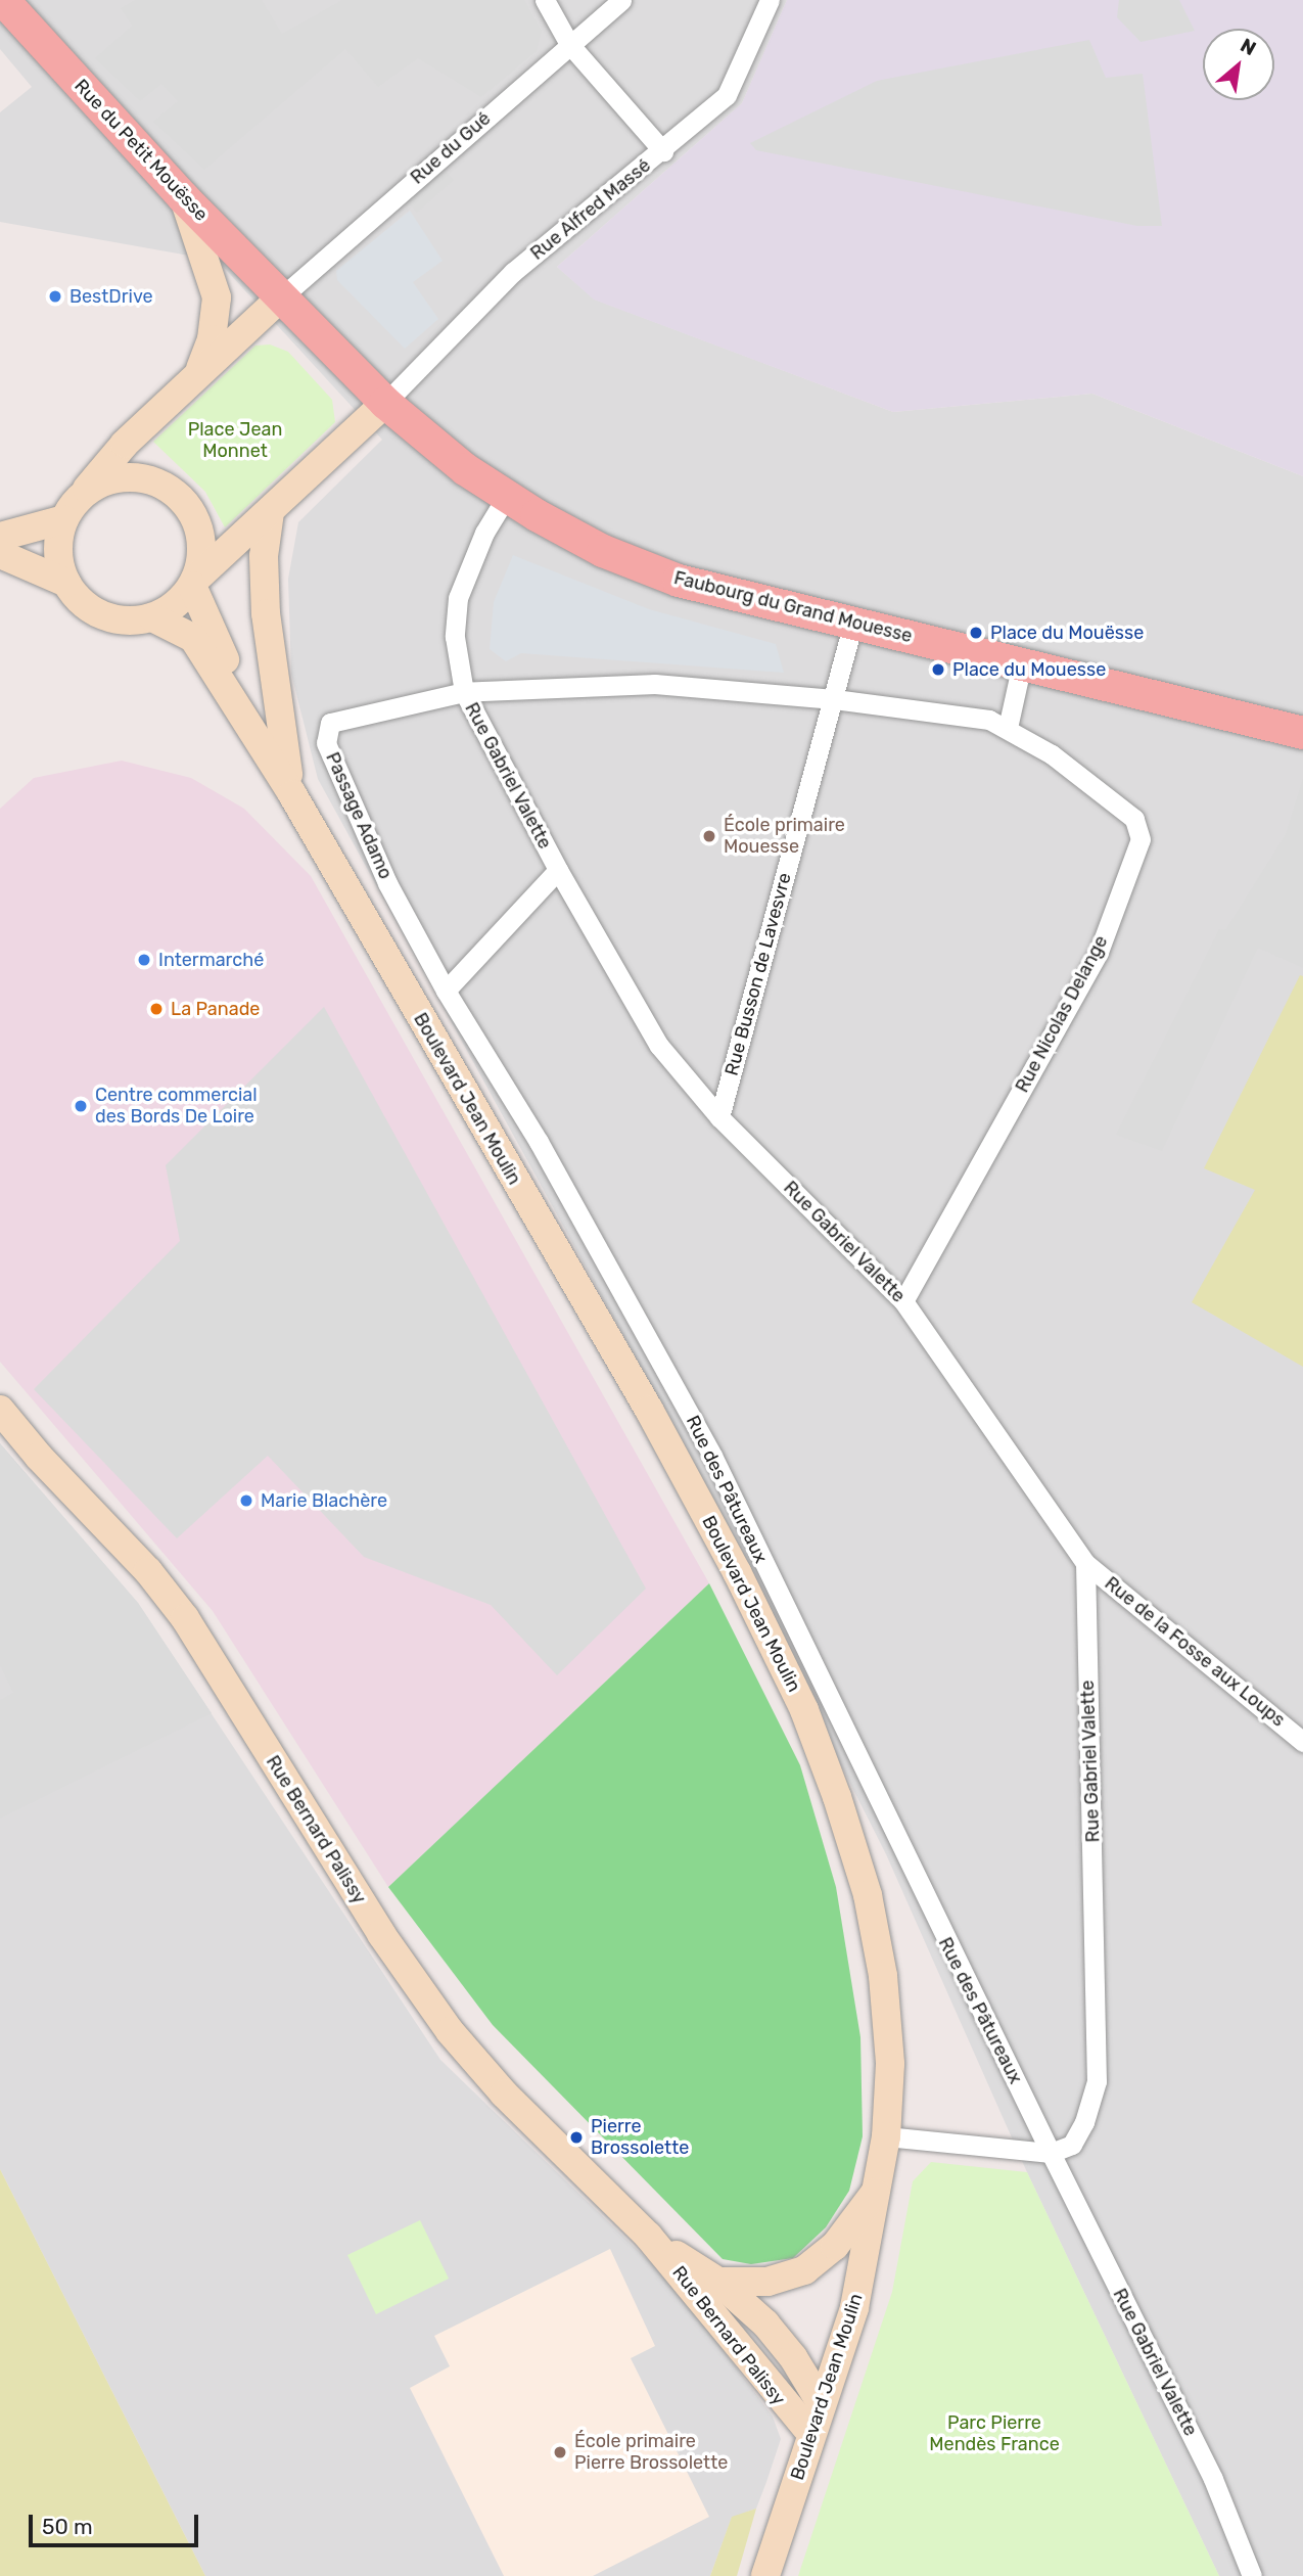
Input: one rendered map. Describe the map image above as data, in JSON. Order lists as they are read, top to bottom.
{
  "streets": {
    "main road": [
      "Rue du Petit Mouësse",
      "Faubourg du Grand Mouesse",
      "Boulevard Jean Moulin",
      "Rue Bernard Palissy"
    ],
    "street": [
      "Rue du Gué",
      "Rue Alfred Massé",
      "Rue Gabriel Valette",
      "Passage Adamo",
      "Rue Busson de Lavesvre",
      "Rue Nicolas Delange",
      "Rue des Pâtureaux",
      "Rue de la Fosse aux Loups"
    ]
  },
  "crossings": [
    ["Rue du Gué", "Rue du Petit Mouësse"],
    ["Rue du Gué", "Faubourg du Grand Mouesse"],
    ["Rue du Petit Mouësse", "Faubourg du Grand Mouesse"],
    ["Rue Alfred Massé", "Faubourg du Grand Mouesse"],
    ["Faubourg du Grand Mouesse", "Rue Gabriel Valette"],
    ["Faubourg du Grand Mouesse", "Rue Busson de Lavesvre"],
    ["Rue Gabriel Valette", "Passage Adamo"],
    ["Rue Gabriel Valette", "Rue Busson de Lavesvre"],
    ["Rue Gabriel Valette", "Rue Nicolas Delange"],
    ["Rue Gabriel Valette", "Rue des Pâtureaux"],
    ["Rue Gabriel Valette", "Rue de la Fosse aux Loups"],
    ["Passage Adamo", "Rue des Pâtureaux"],
    ["Boulevard Jean Moulin", "Rue Bernard Palissy"]
  ],
  "parks": ["Place Jean Monnet", "Parc Pierre Mendès France"],
  "places": [
    "BestDrive",
    "Place du Mouësse",
    "Place du Mouesse",
    "École primaire Mouesse",
    "Intermarché",
    "La Panade",
    "Centre commercial des Bords De Loire",
    "Marie Blachère",
    "Pierre Brossolette",
    "École primaire Pierre Brossolette"
  ],
  "scale_bar": "50 m",
  "north": "top right"
}
